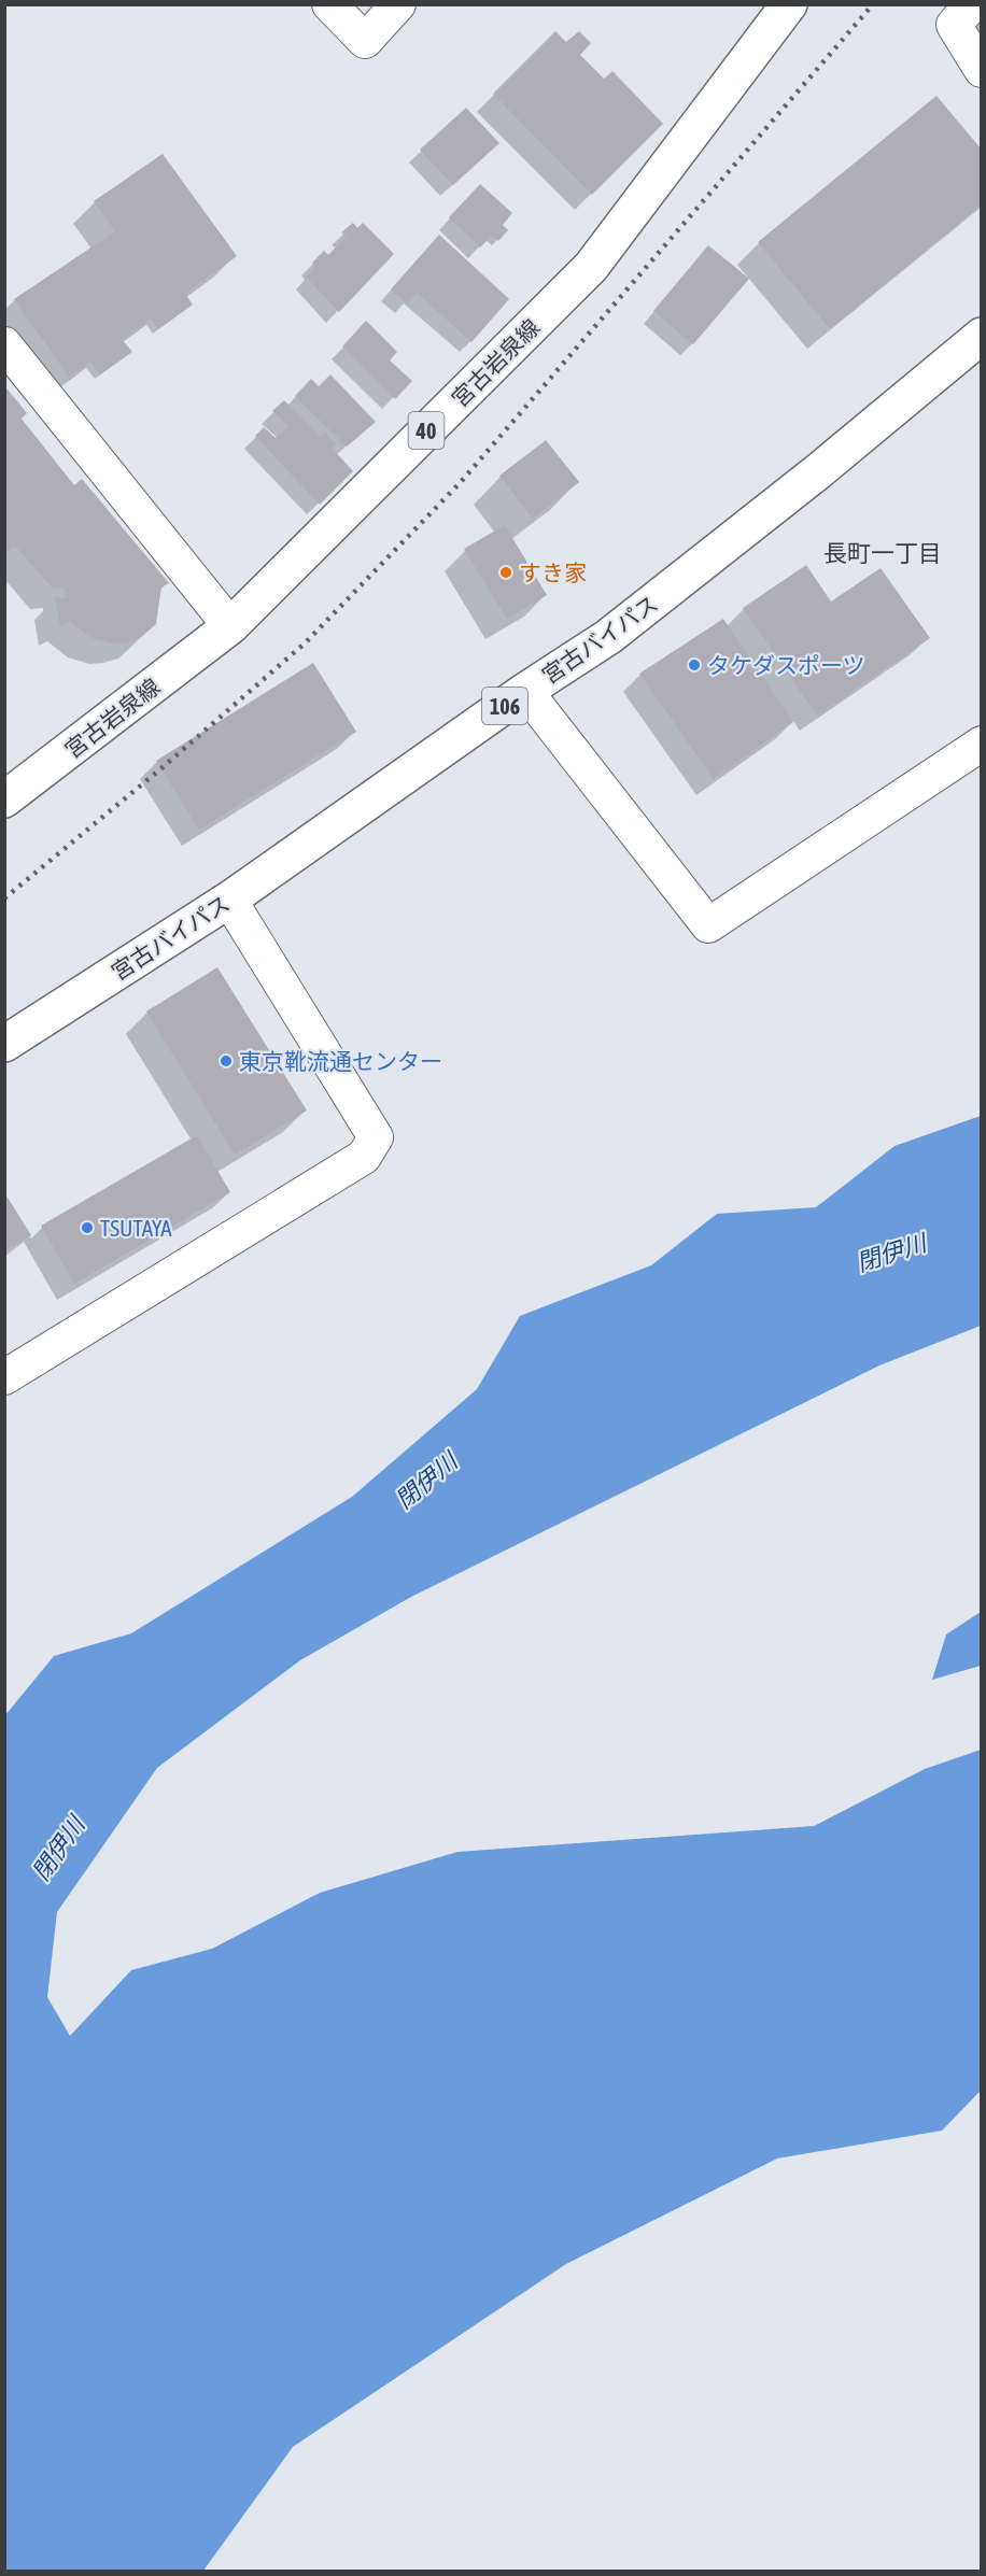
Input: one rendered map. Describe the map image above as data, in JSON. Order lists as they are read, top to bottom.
{
  "streets": {
    "main road": [
      "宮古岩泉線",
      "40",
      "宮古バイパス",
      "106"
    ]
  },
  "districts": ["長町一丁目"],
  "water": ["閉伊川"],
  "places": [
    "すき家",
    "タケダスポーツ",
    "東京靴流通センター",
    "TSUTAYA"
  ]
}
